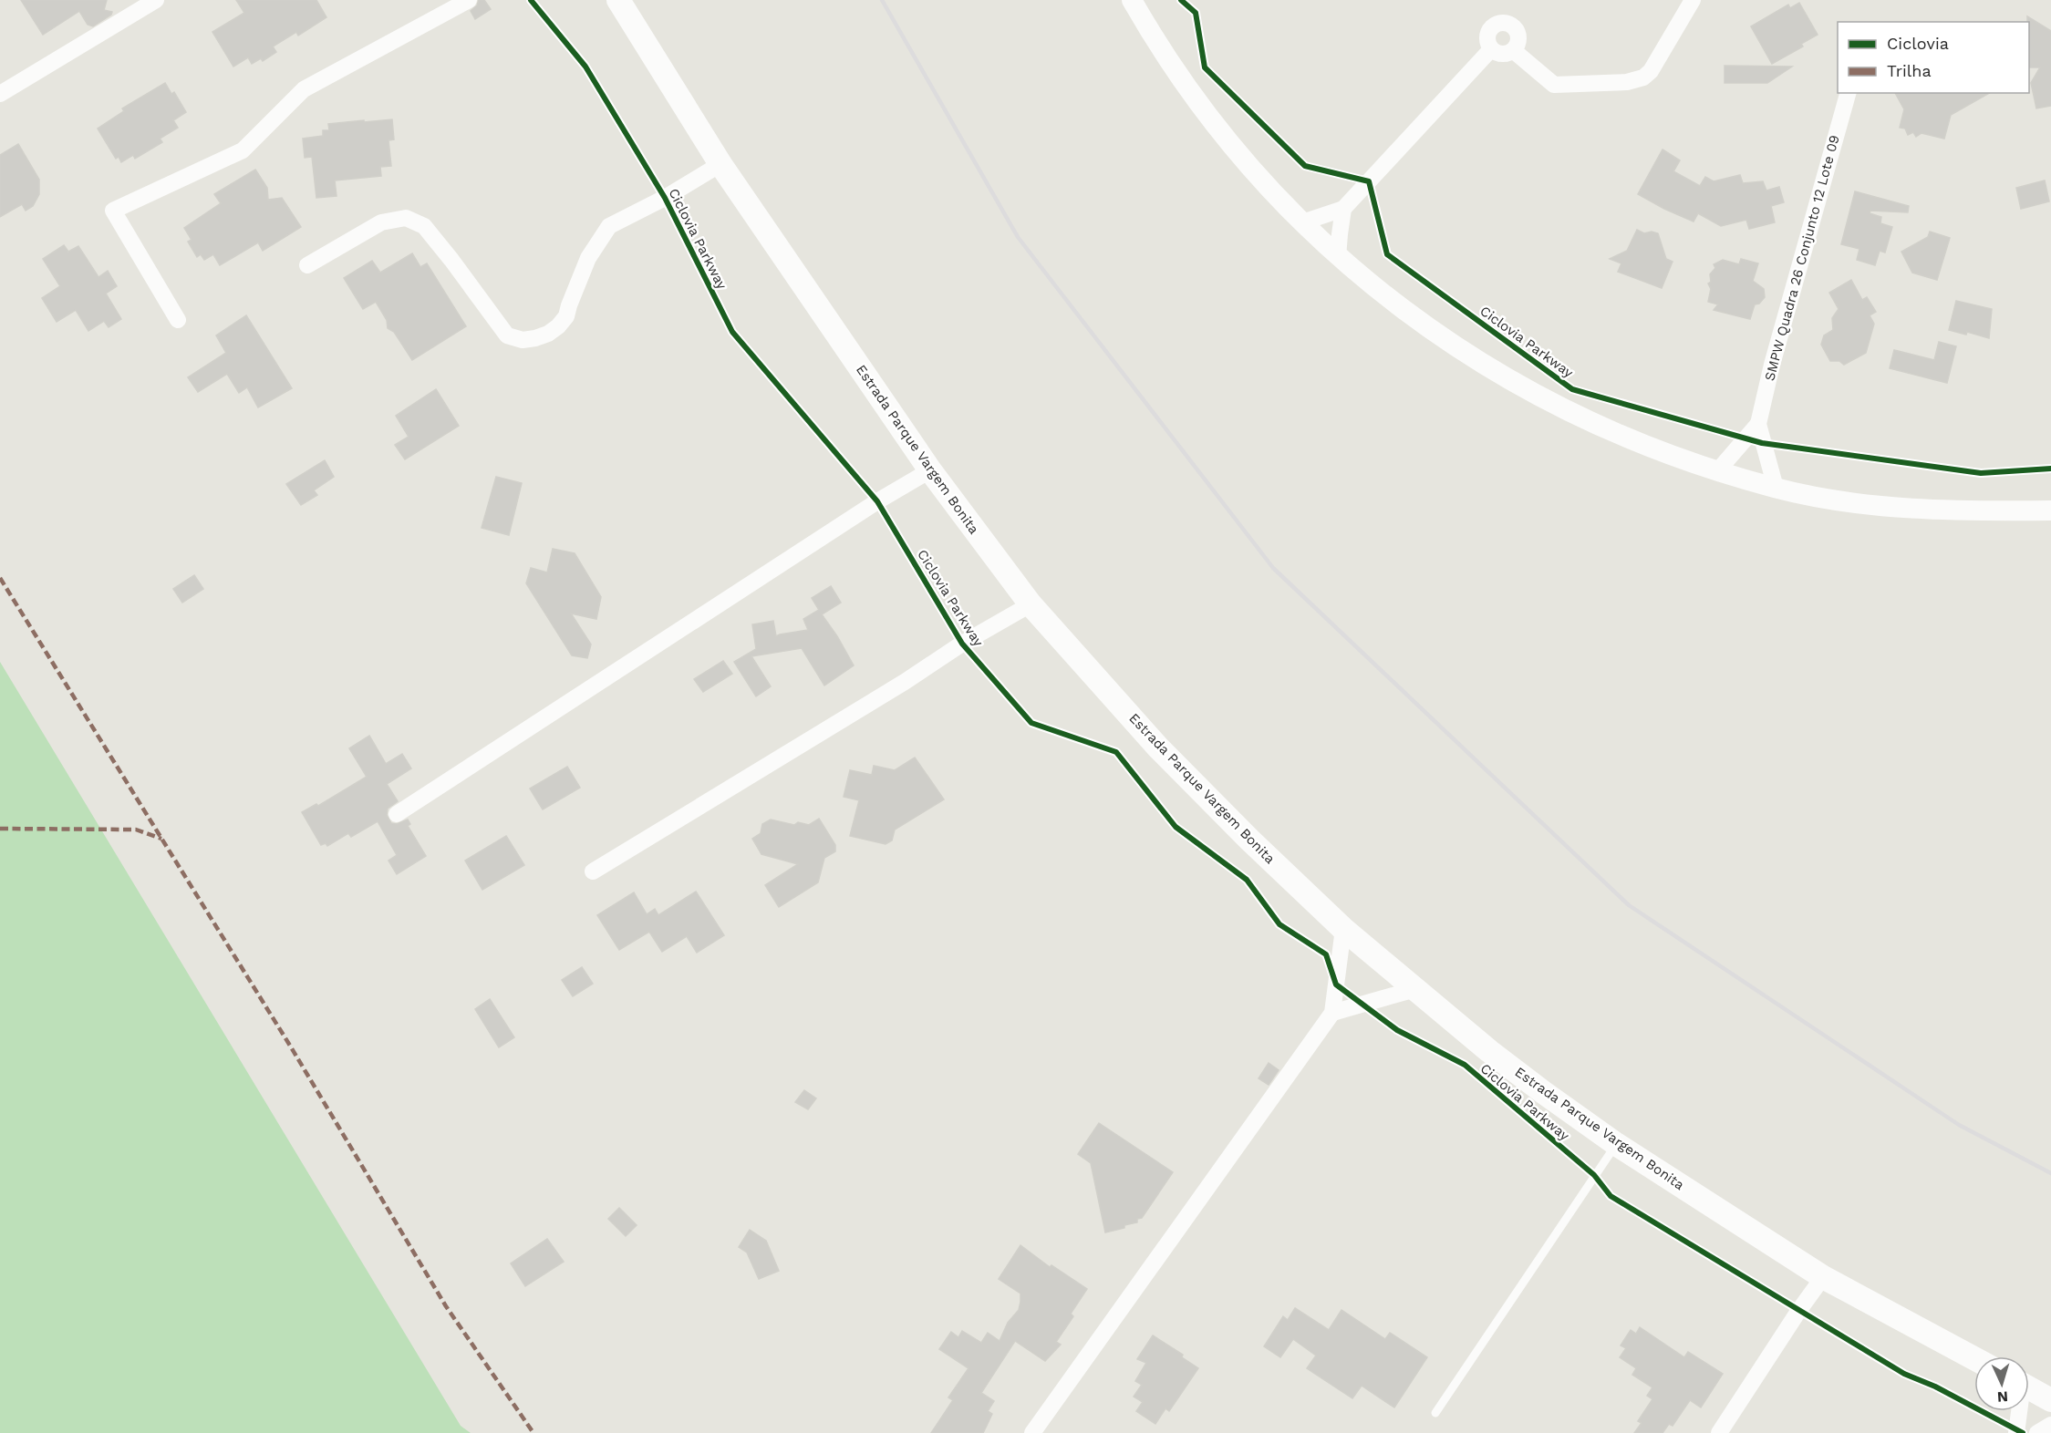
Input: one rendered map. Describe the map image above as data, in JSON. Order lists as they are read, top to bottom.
{
  "streets": {
    "main road": ["Estrada Parque Vargem Bonita"],
    "street": ["SMPW Quadra 26 Conjunto 12 Lote 09"],
    "cycle path": ["Ciclovia Parkway"]
  },
  "legend": ["Ciclovia", "Trilha"],
  "north": "bottom"
}
